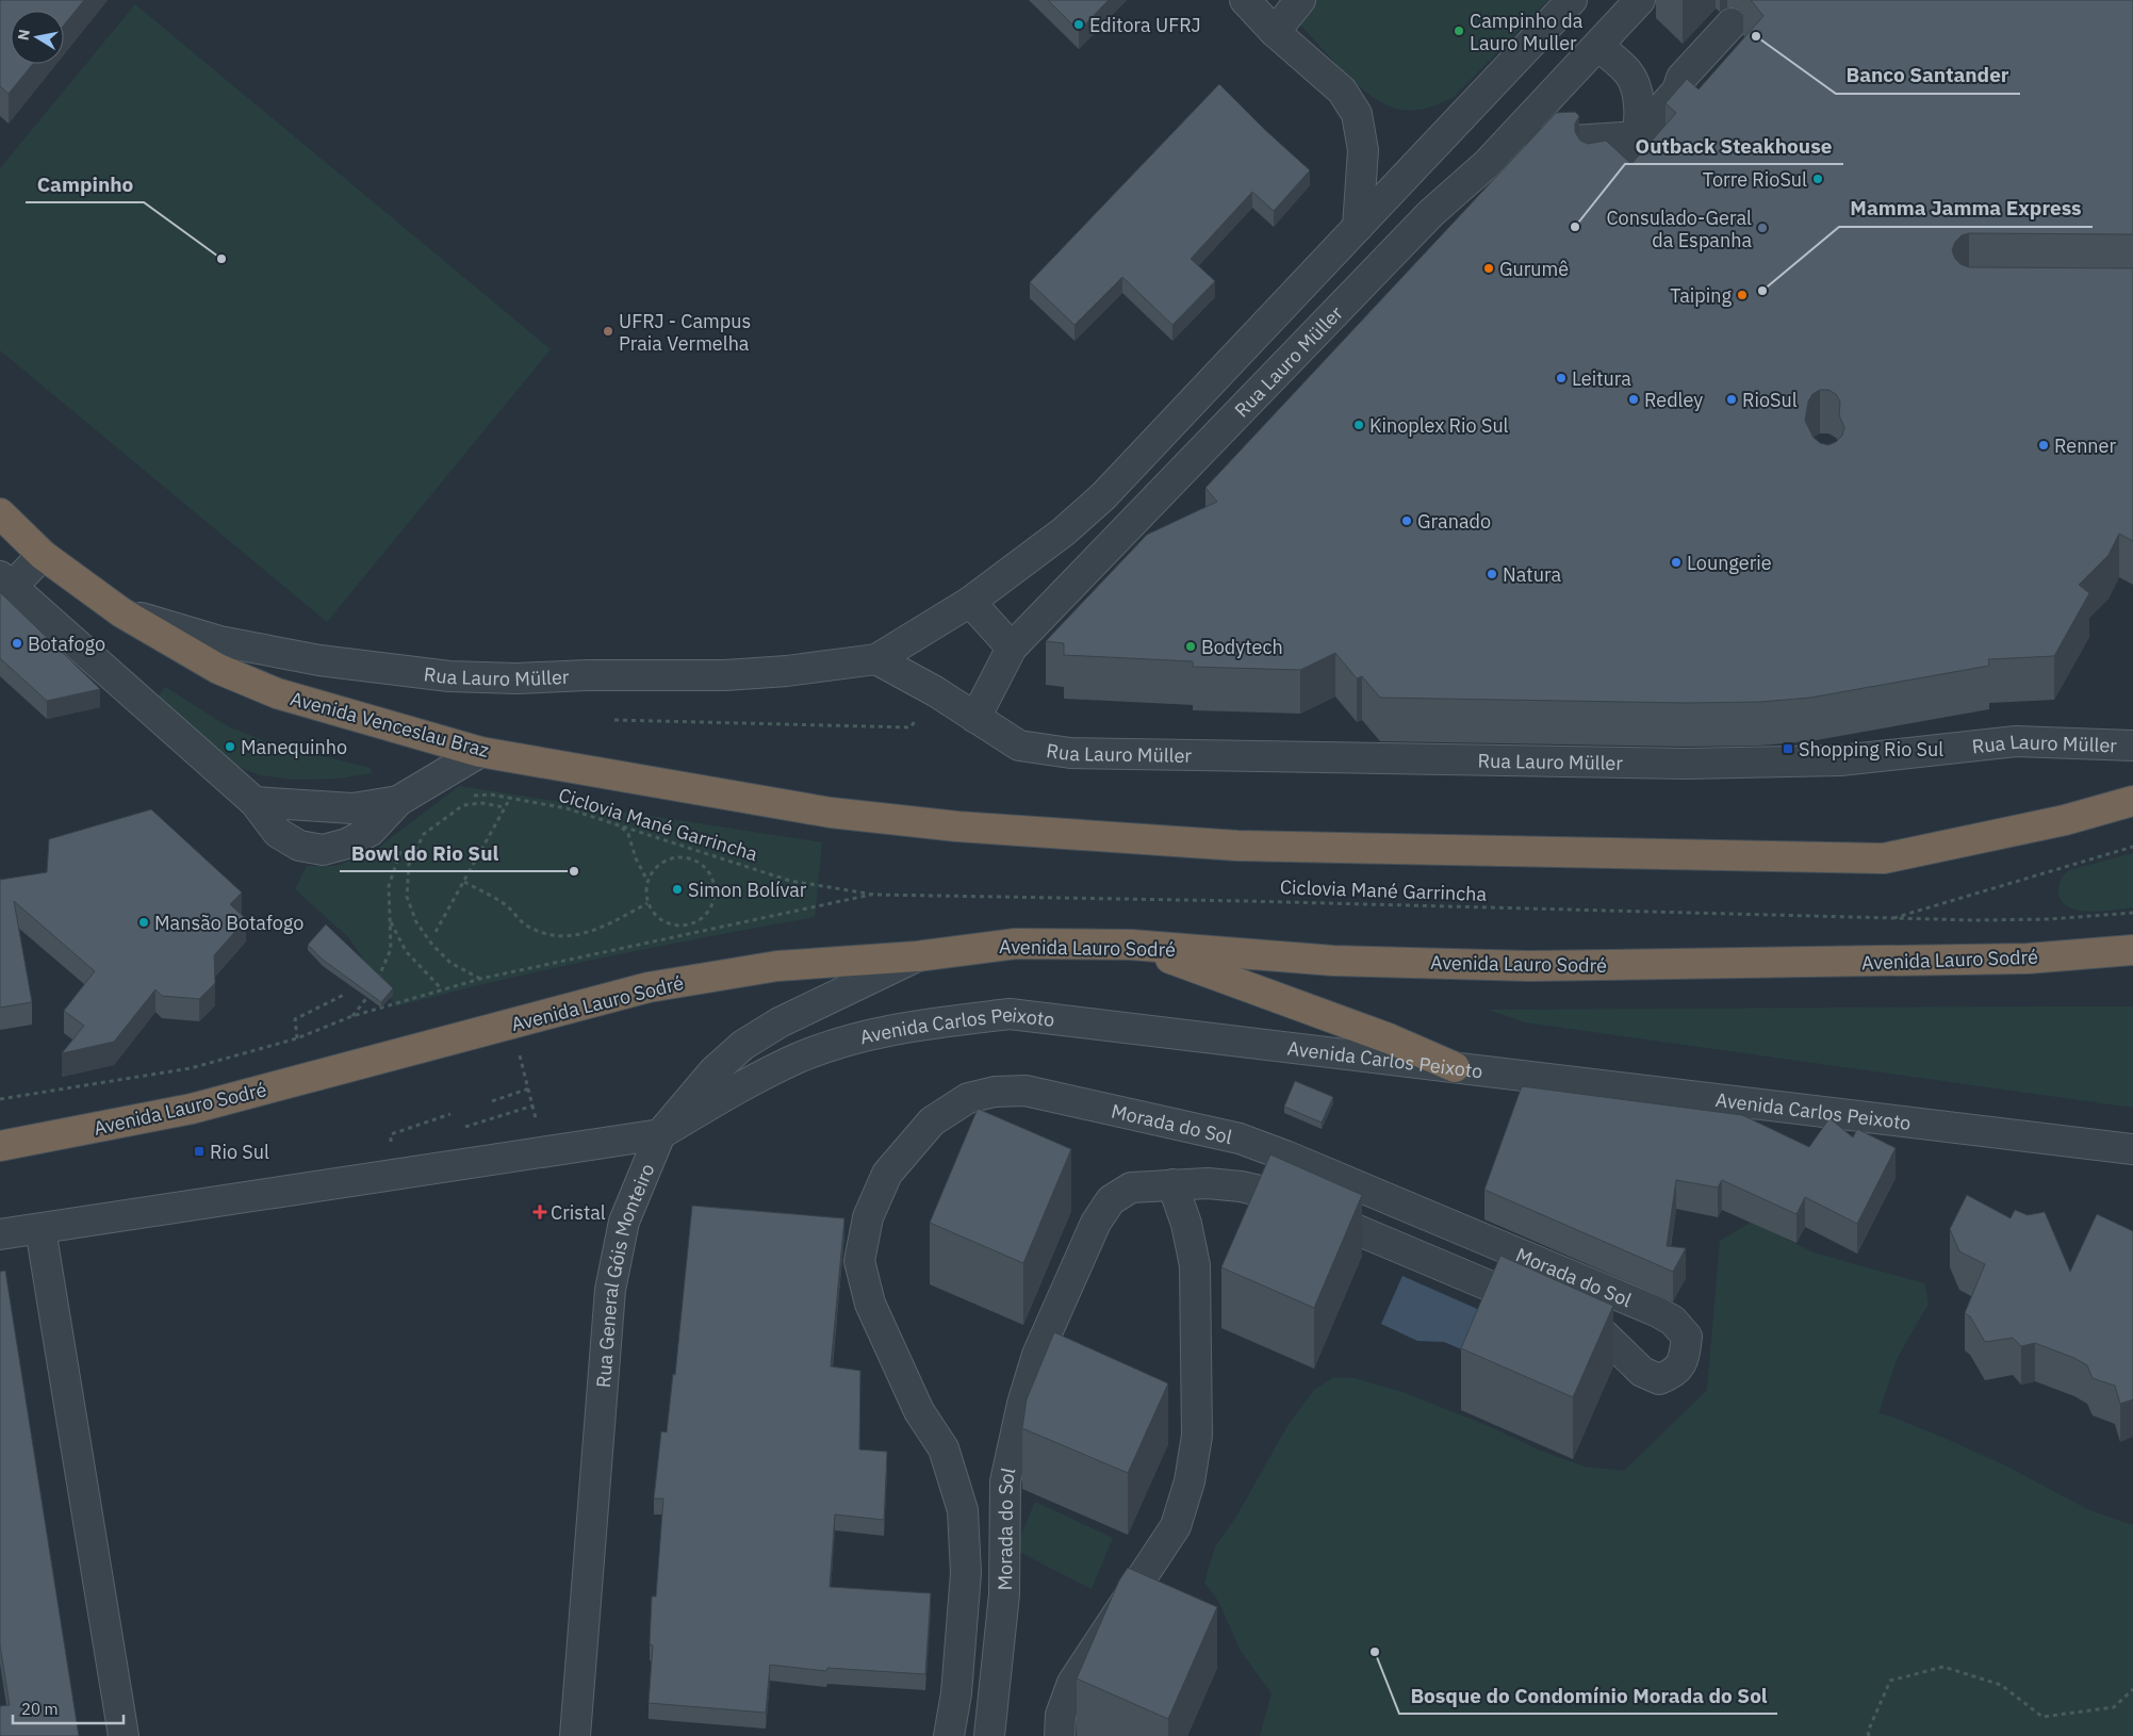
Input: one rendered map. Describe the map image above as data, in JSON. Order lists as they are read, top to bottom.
{
  "streets": {
    "highway": ["Avenida Venceslau Braz", "Avenida Lauro Sodré"],
    "street": [
      "Rua Lauro Müller",
      "Avenida Carlos Peixoto",
      "Morada do Sol",
      "Rua General Góis Monteiro"
    ],
    "path": ["Ciclovia Mané Garrincha"]
  },
  "crossings": [
    ["Rua Lauro Müller", "Avenida Venceslau Braz"],
    ["Avenida Lauro Sodré", "Rua General Góis Monteiro"],
    ["Avenida Carlos Peixoto", "Rua General Góis Monteiro"]
  ],
  "places": {
    "other": [
      "Editora UFRJ",
      "Campinho da Lauro Muller",
      "Banco Santander",
      "Torre RioSul",
      "Outback Steakhouse",
      "Consulado-Geral da Espanha",
      "Campinho",
      "Gurumê",
      "Mamma Jamma Express",
      "Taiping",
      "UFRJ - Campus Praia Vermelha",
      "Leitura",
      "Redley",
      "RioSul",
      "Kinoplex Rio Sul",
      "Renner",
      "Granado",
      "Loungerie",
      "Natura",
      "Botafogo",
      "Bodytech",
      "Manequinho",
      "Bowl do Rio Sul",
      "Simon Bolívar",
      "Mansão Botafogo",
      "Bosque do Condomínio Morada do Sol"
    ],
    "transit": ["Shopping Rio Sul", "Rio Sul"],
    "health": ["Cristal"]
  },
  "scale_bar": "20 m",
  "north": "left"
}
